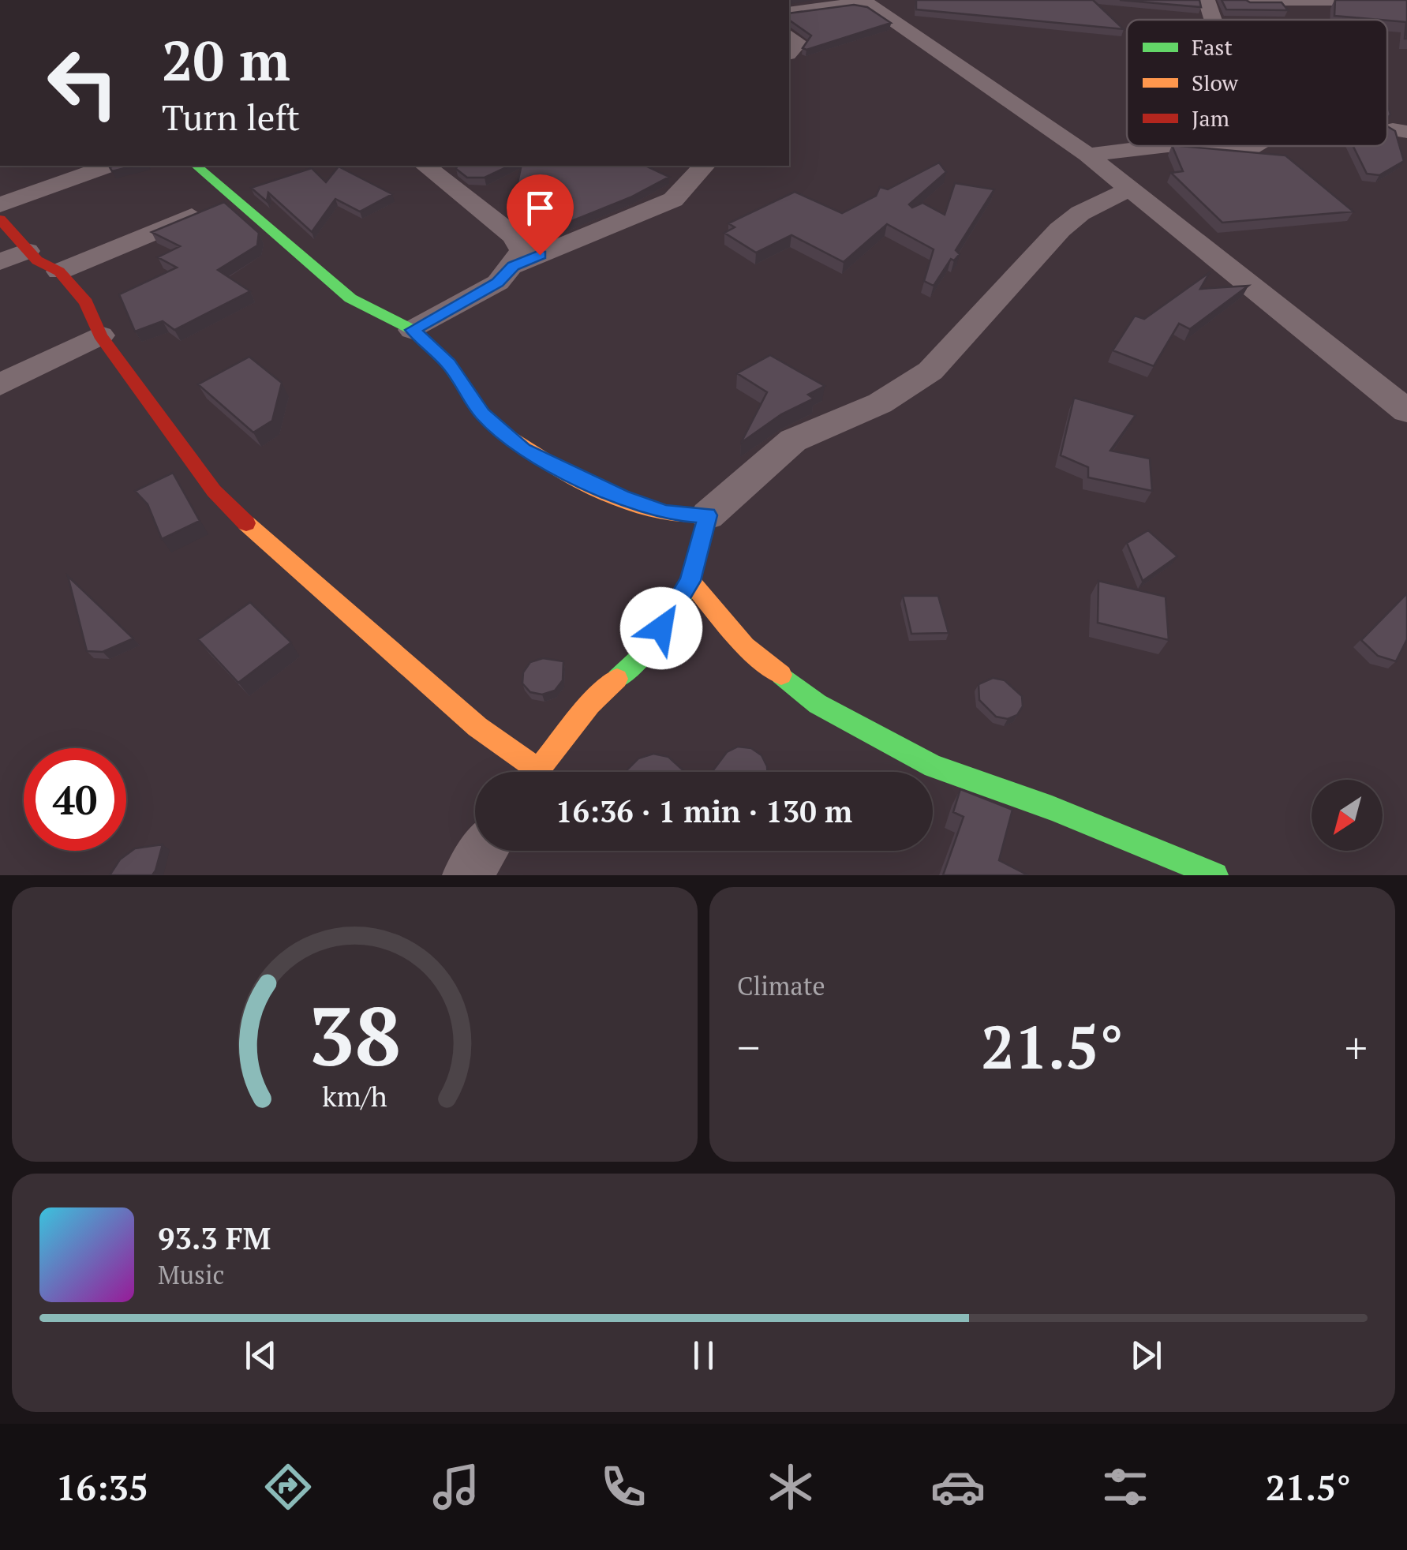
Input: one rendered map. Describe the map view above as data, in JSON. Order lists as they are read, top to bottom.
{
  "legend": ["Fast", "Slow", "Jam"],
  "north": "bottom left",
  "page": {
    "turn": ["20 m", "Turn left"],
    "limit": "40",
    "trip": "16:36 · 1 min · 130 m",
    "tile": "Climate",
    "heat": ["−", "21.5°", "+"],
    "song": ["93.3 FM", "Music"],
    "tabs": ["16:35", "21.5°"],
    "gauge": ["38", "km/h"]
  }
}
